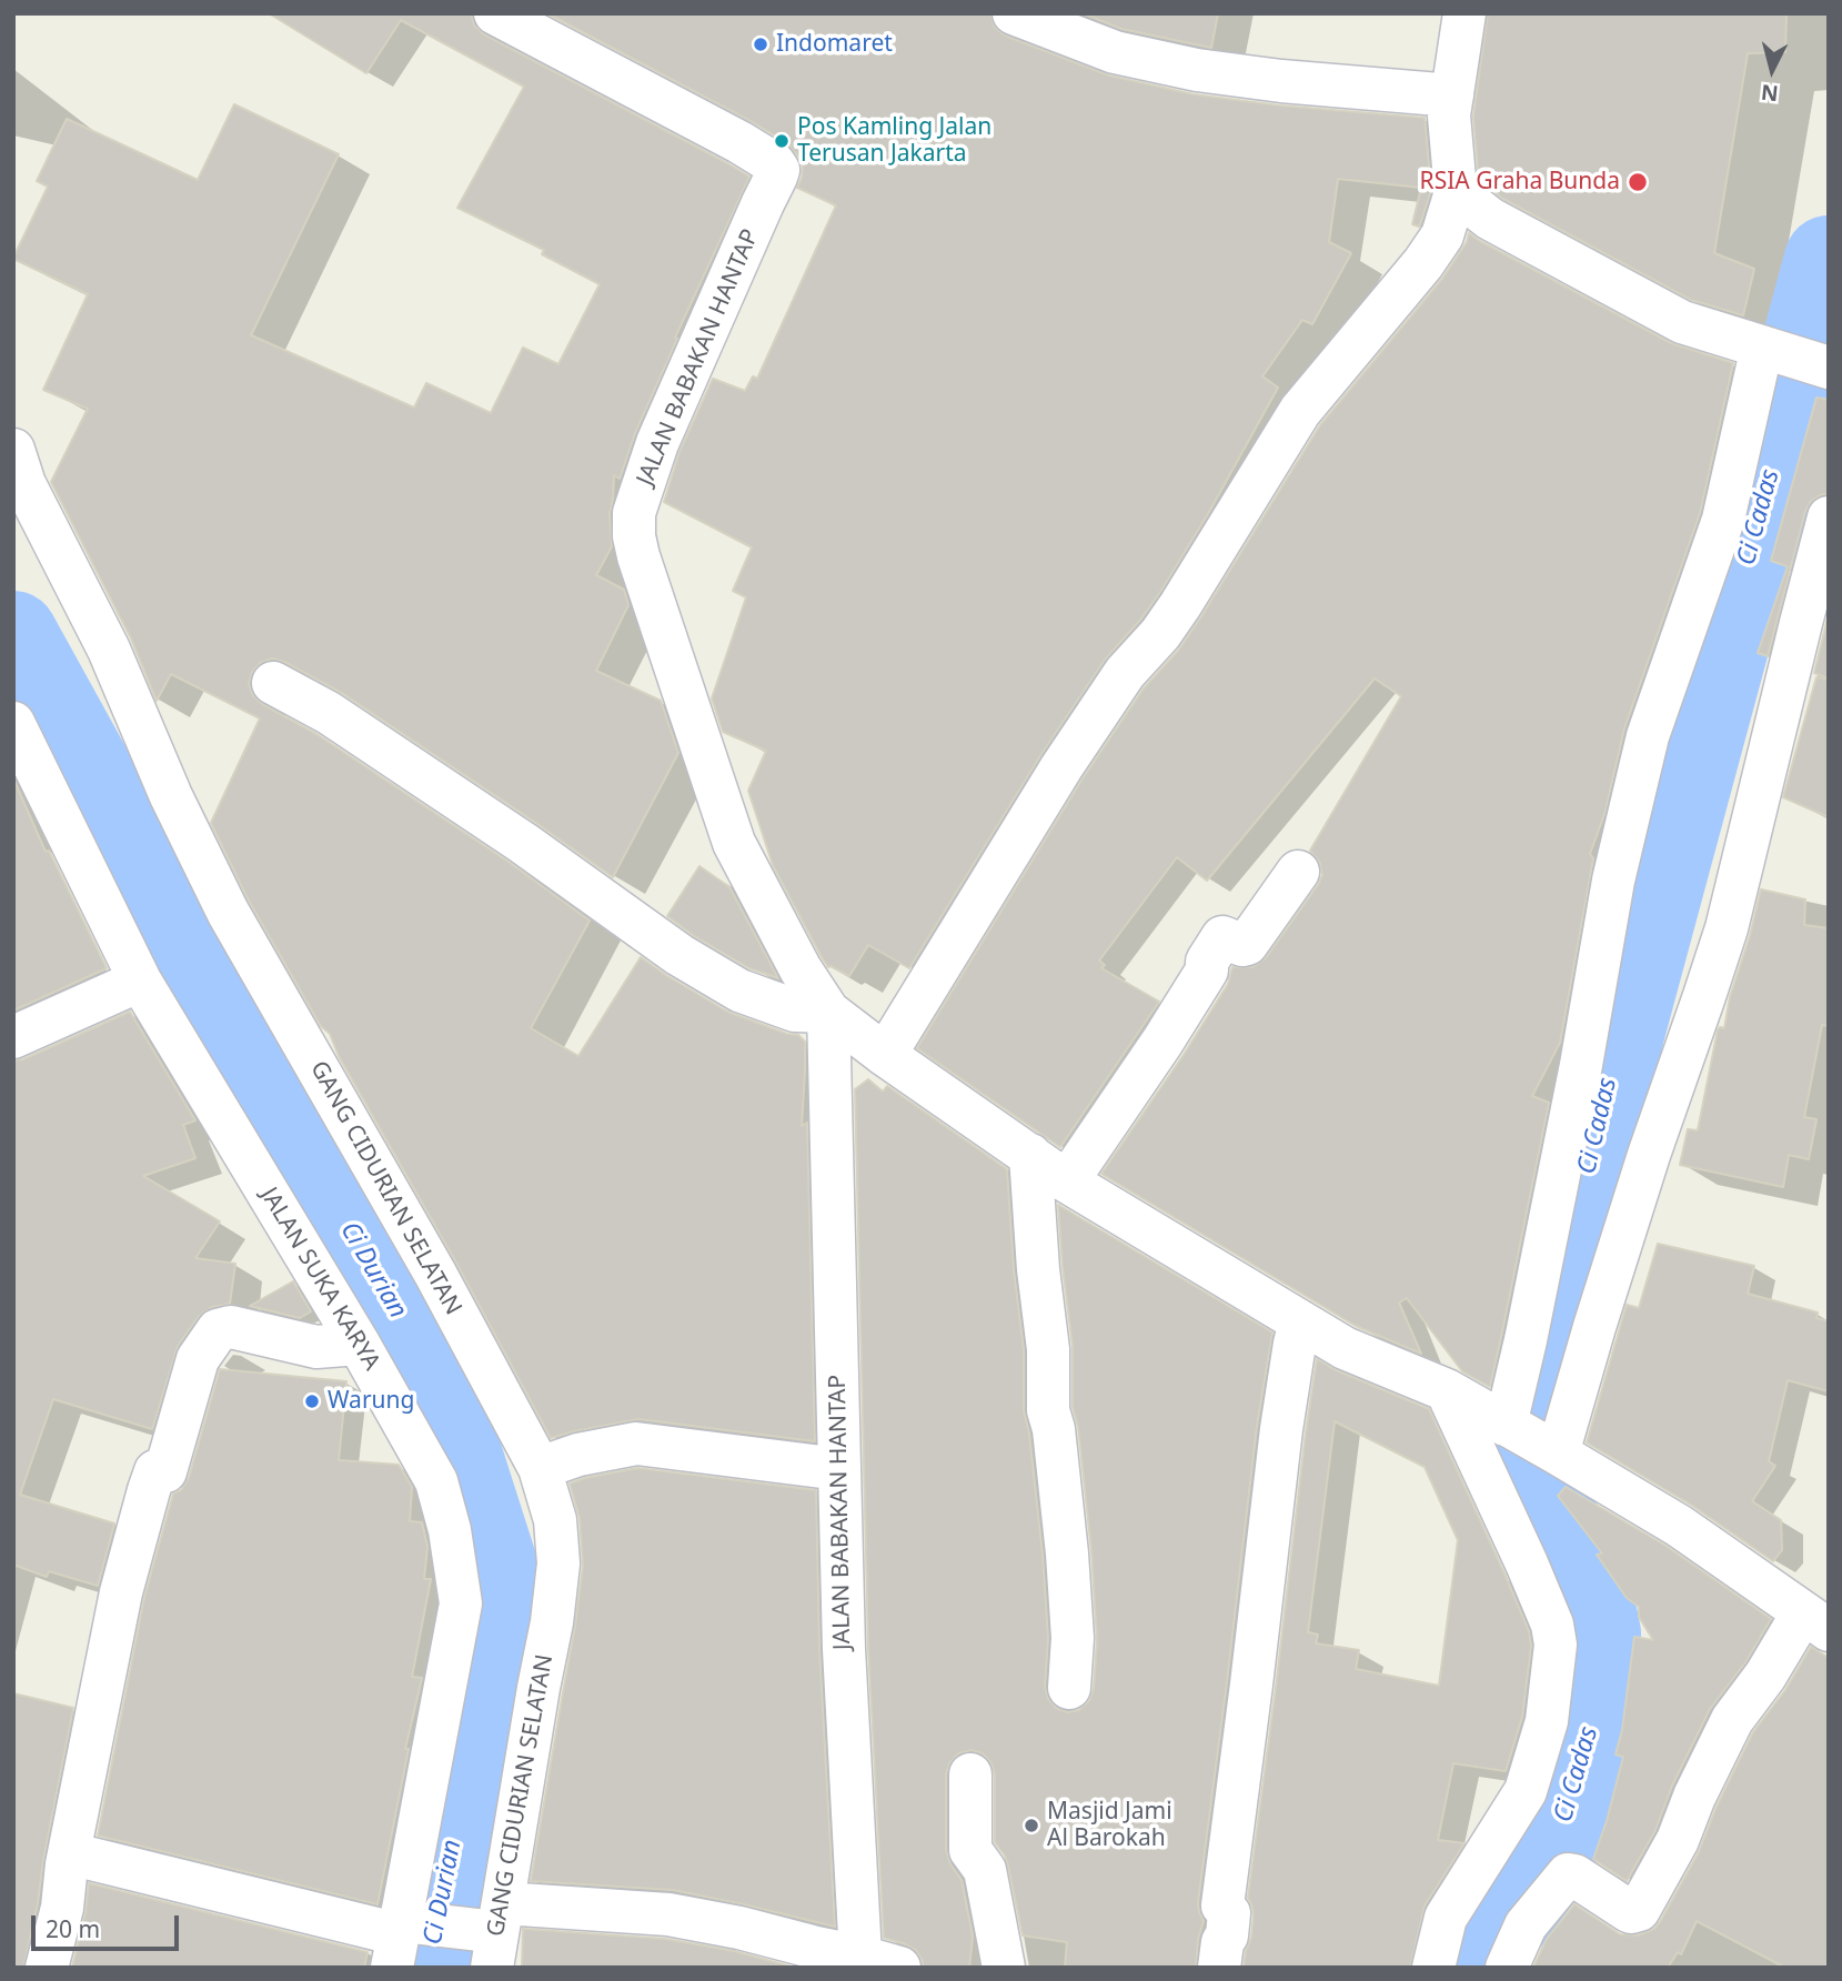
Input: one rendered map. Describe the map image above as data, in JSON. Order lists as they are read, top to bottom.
{
  "streets": {
    "street": ["JALAN BABAKAN HANTAP", "GANG CIDURIAN SELATAN", "JALAN SUKA KARYA"]
  },
  "water": ["Ci Cadas", "Ci Durian"],
  "places": [
    "Indomaret",
    "Pos Kamling Jalan Terusan Jakarta",
    "RSIA Graha Bunda",
    "Warung",
    "Masjid Jami Al Barokah"
  ],
  "scale_bar": "20 m",
  "north": "bottom"
}
